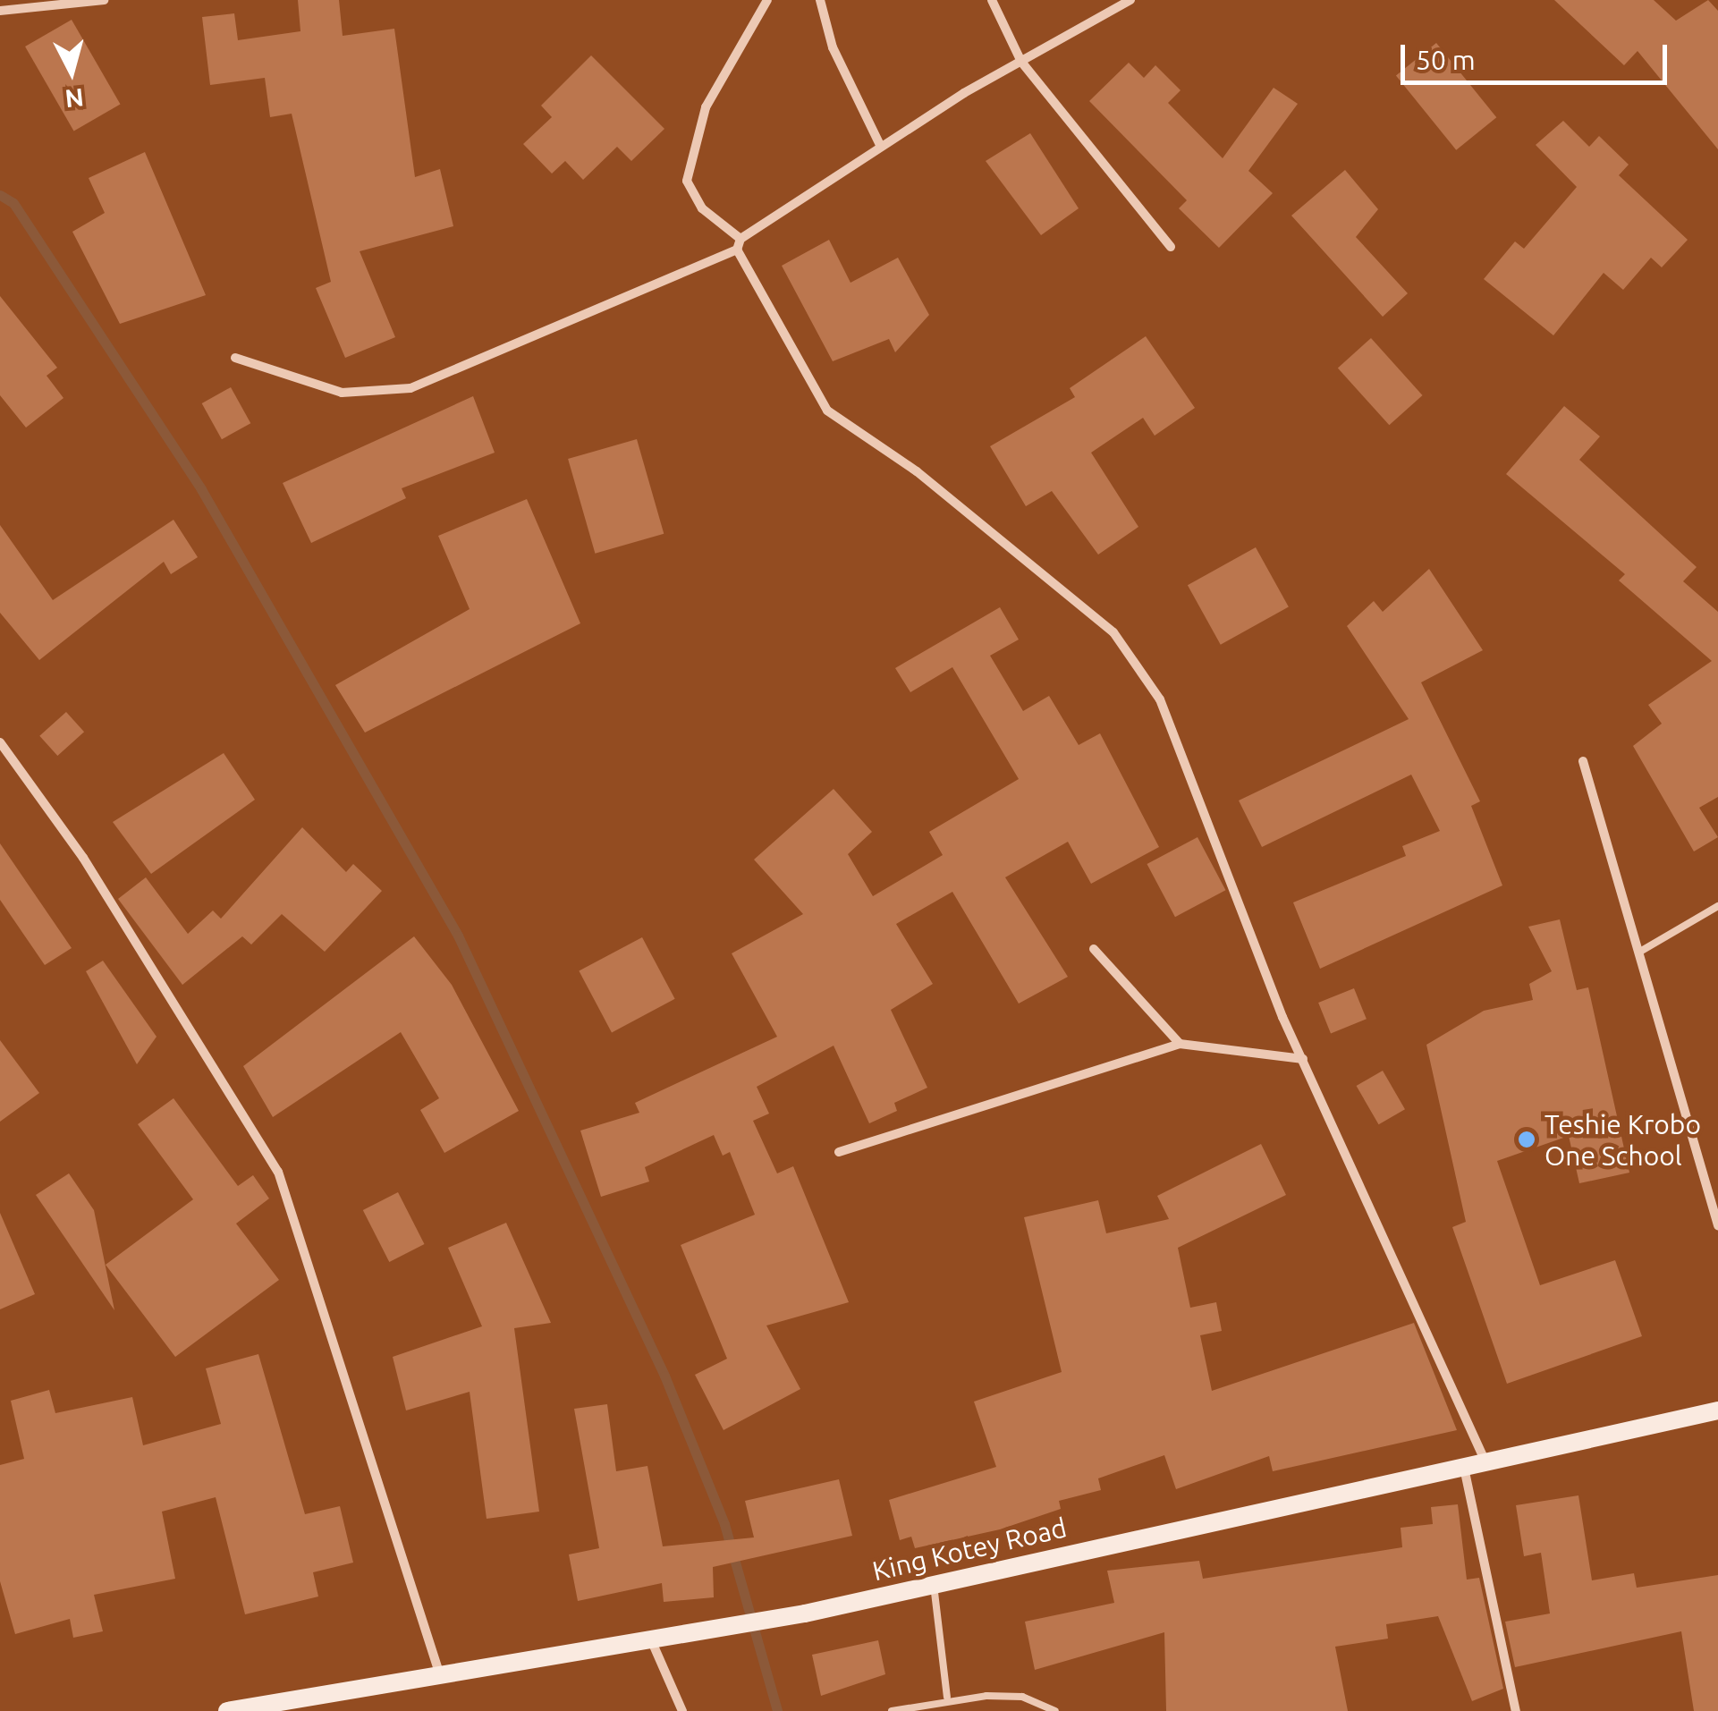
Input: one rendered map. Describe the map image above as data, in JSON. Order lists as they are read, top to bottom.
{
  "streets": {
    "street": ["King Kotey Road"]
  },
  "places": ["Teshie Krobo One School"],
  "scale_bar": "50 m",
  "north": "bottom"
}
